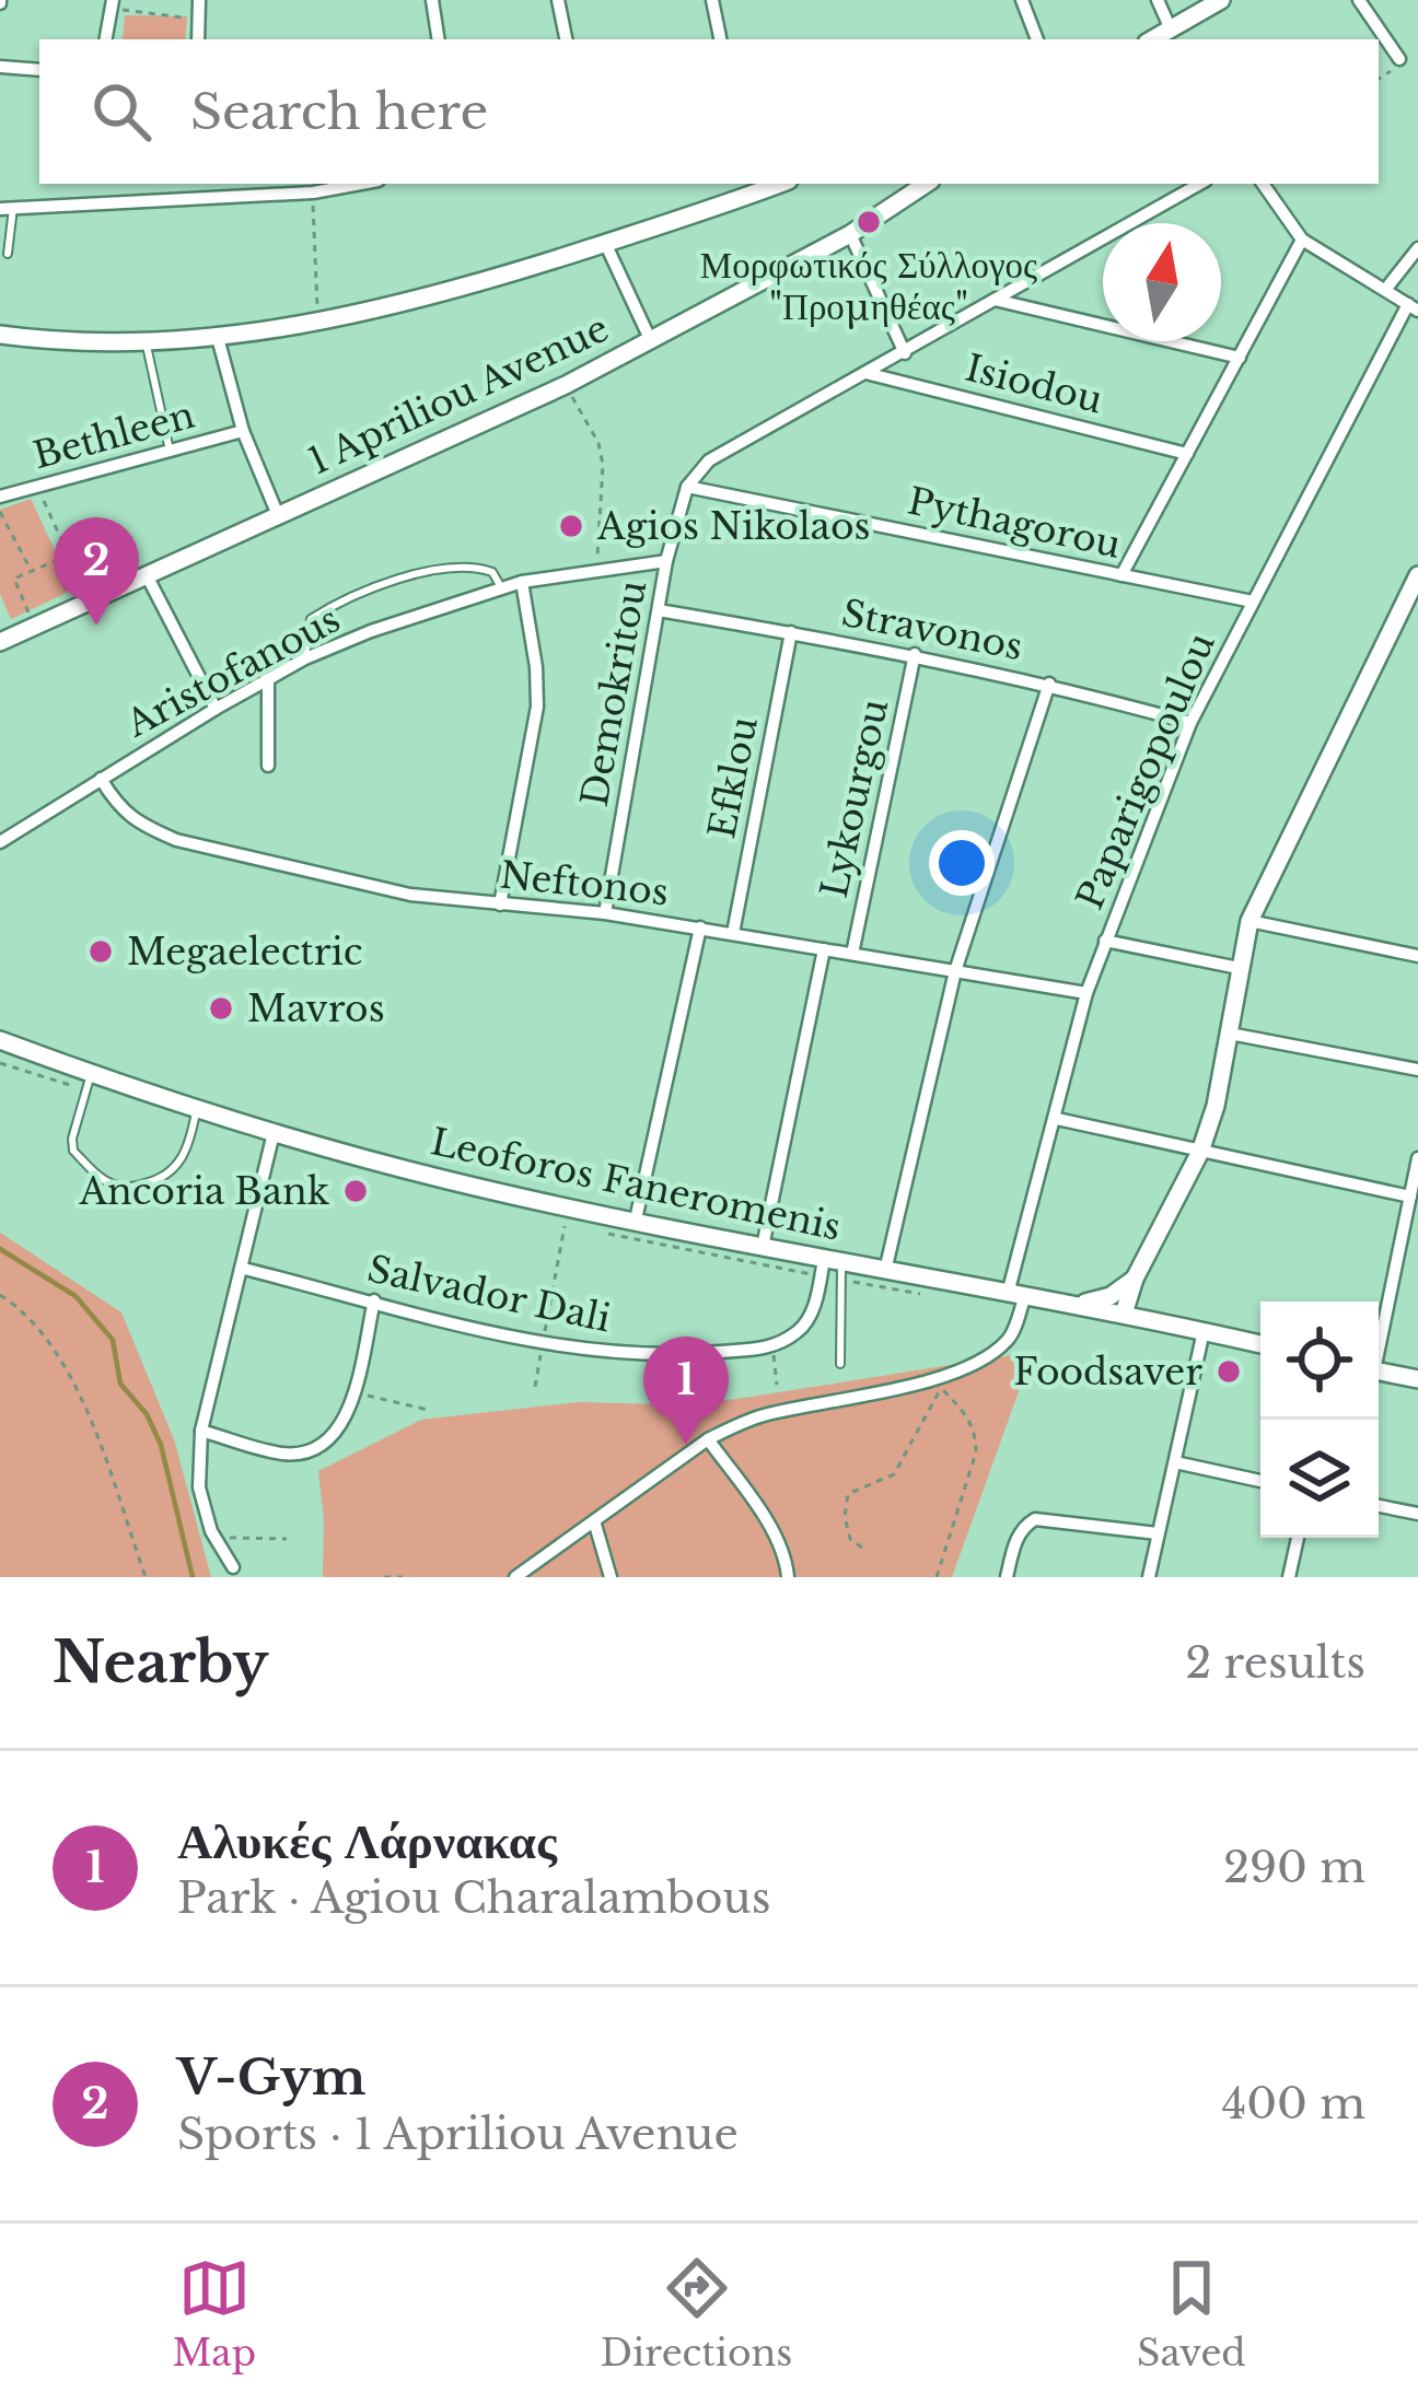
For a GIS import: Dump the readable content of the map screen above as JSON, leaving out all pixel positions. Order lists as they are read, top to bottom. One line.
{"streets":{"main road":["1 Apriliou Avenue","Leoforos Faneromenis"],"street":["Isiodou","Bethleen","Pythagorou","Stravonos","Aristofanous","Demokritou","Paparigopoulou","Efklou","Lykourgou","Neftonos","Salvador Dali"]},"crossings":[["Pythagorou","Demokritou"],["Pythagorou","Paparigopoulou"],["Stravonos","Demokritou"],["Stravonos","Paparigopoulou"],["Stravonos","Efklou"],["Stravonos","Lykourgou"],["Aristofanous","Demokritou"],["Aristofanous","Neftonos"],["Demokritou","Neftonos"],["Paparigopoulou","Neftonos"],["Paparigopoulou","Leoforos Faneromenis"],["Efklou","Neftonos"],["Lykourgou","Neftonos"]],"places":["Μορφωτικός Σύλλογος \"Προμηθέας\"","Agios Nikolaos","Megaelectric","Mavros","Ancoria Bank","Foodsaver"],"north":"top","page":{"search":"Search here","pins":["2","1"],"heading":["Nearby","2 results"],"list":[{"mark":"1","name":"Αλυκές Λάρνακας","note":"Park · Agiou Charalambous","value":"290 m"},{"mark":"2","name":"V-Gym","note":"Sports · 1 Apriliou Avenue","value":"400 m"}],"nav":["Map","Directions","Saved"]}}
